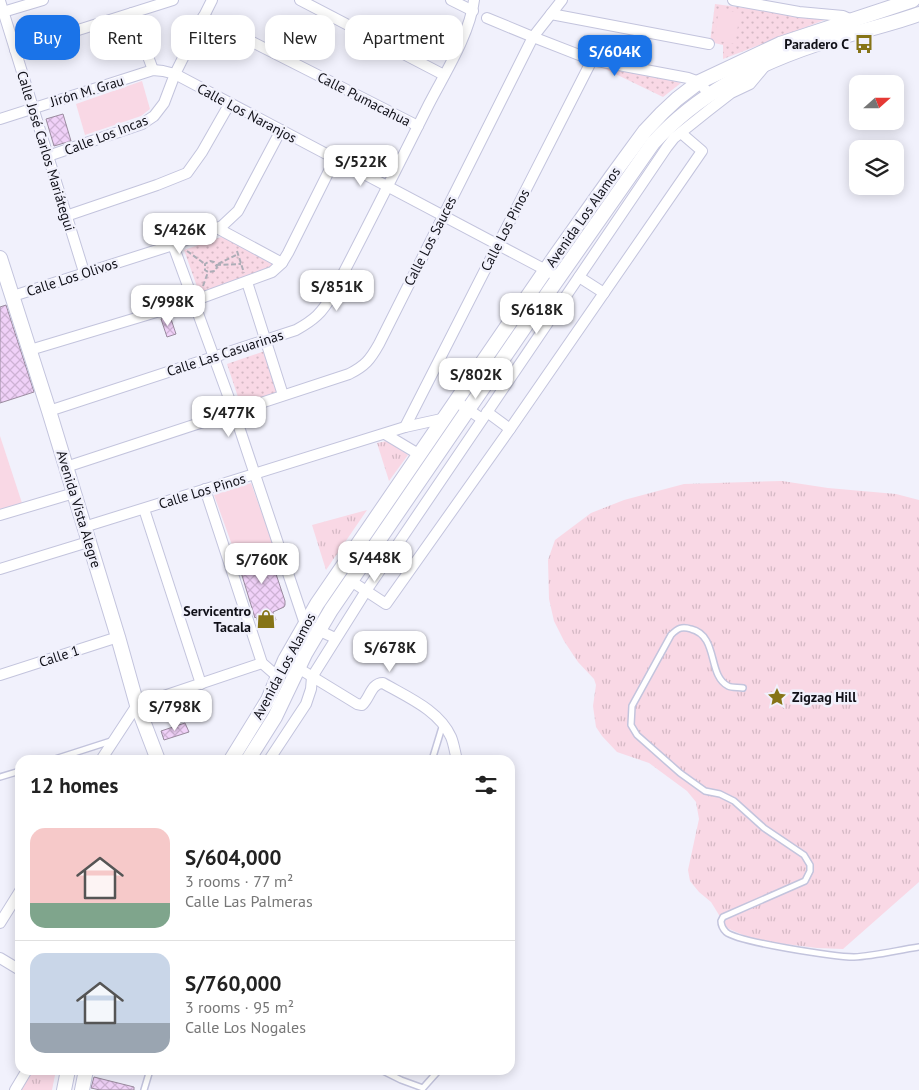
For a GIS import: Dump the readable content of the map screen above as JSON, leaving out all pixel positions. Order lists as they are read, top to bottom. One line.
{"streets":{"main road":["Avenida Los Alamos","Avenida Vista Alegre"],"street":["Jirón M. Grau","Calle Pumacahua","Calle Los Naranjos","Calle Los Incas","Calle José Carlos Mariátegui","Calle Los Pinos","Calle Los Sauces","Calle Los Olivos","Calle Las Casuarinas","Calle 1"]},"crossings":[["Jirón M. Grau","Calle Los Naranjos"],["Jirón M. Grau","Calle Los Incas"],["Jirón M. Grau","Calle José Carlos Mariátegui"],["Calle Pumacahua","Calle Las Casuarinas"],["Calle Los Naranjos","Calle Los Incas"],["Calle Los Naranjos","Avenida Los Alamos"],["Calle Los Naranjos","Calle Los Pinos"],["Calle Los Naranjos","Calle Los Sauces"],["Calle Los Naranjos","Calle Los Olivos"],["Calle Los Naranjos","Calle Las Casuarinas"],["Calle Los Incas","Calle José Carlos Mariátegui"],["Calle José Carlos Mariátegui","Calle Los Olivos"],["Avenida Los Alamos","Calle Los Pinos"],["Calle Los Pinos","Avenida Vista Alegre"],["Calle Los Sauces","Avenida Vista Alegre"],["Calle Los Olivos","Avenida Vista Alegre"],["Calle Las Casuarinas","Avenida Vista Alegre"],["Avenida Vista Alegre","Calle 1"]],"places":{"bus stop":["Paradero C"],"shop":["Servicentro Tacala"],"place":["Zigzag Hill"]},"north":"right","page":{"chip":["Buy","Rent","Filters","New","Apartment"],"price":["S/604K","S/522K","S/426K","S/851K","S/998K","S/618K","S/802K","S/477K","S/448K","S/760K","S/678K","S/798K"],"heading":"12 homes","list":[{"name":"S/604,000","note":"3 rooms · 77 m² · Calle Las Palmeras"},{"name":"S/760,000","note":"3 rooms · 95 m² · Calle Los Nogales"}]}}
